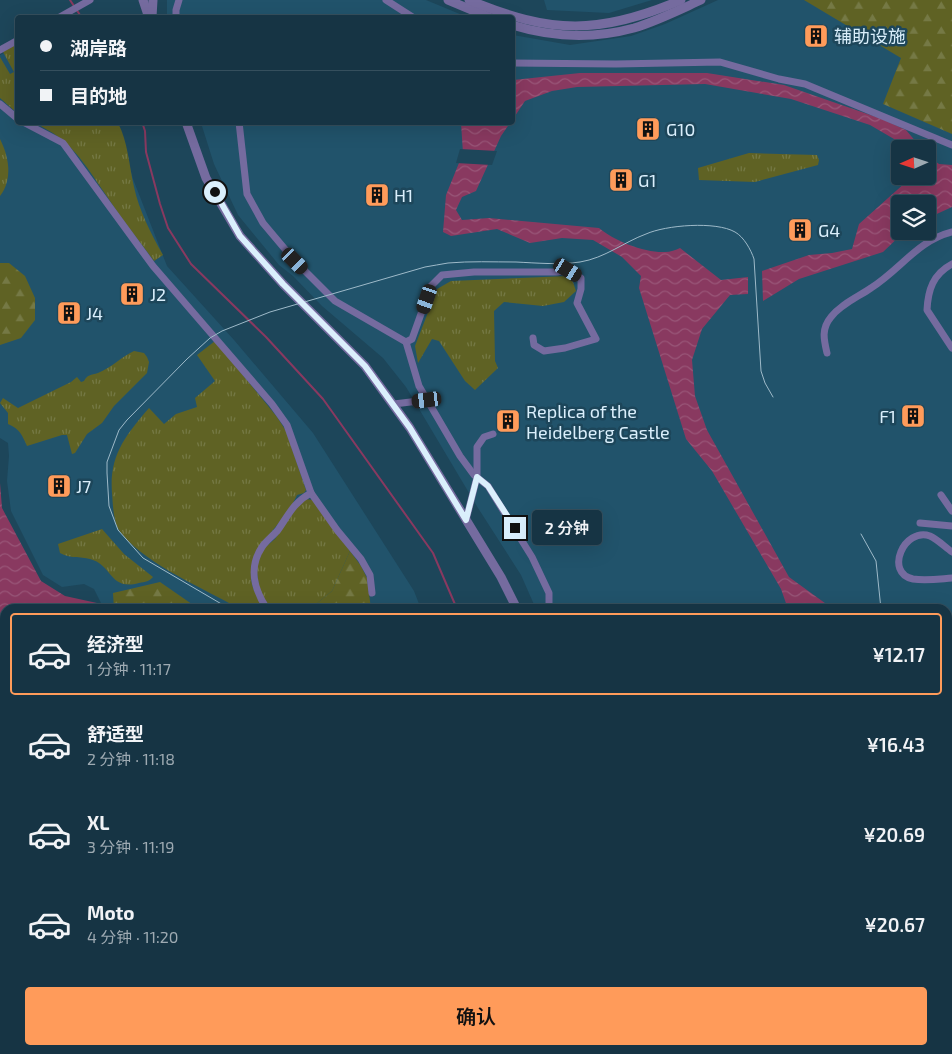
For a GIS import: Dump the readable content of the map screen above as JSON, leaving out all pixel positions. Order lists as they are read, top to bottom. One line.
{"places":{"building":["辅助设施","G10","G1","H1","G4","J2","J4","F1","Replica of the Heidelberg Castle","J7"]},"north":"left","page":{"banner":["湖岸路","目的地"],"bubble":"2 分钟","list":[{"name":"经济型","note":"1 分钟 · 11:17","value":"¥12.17"},{"name":"舒适型","note":"2 分钟 · 11:18","value":"¥16.43"},{"name":"XL","note":"3 分钟 · 11:19","value":"¥20.69"},{"name":"Moto","note":"4 分钟 · 11:20","value":"¥20.67"}],"buttons":"确认"}}
